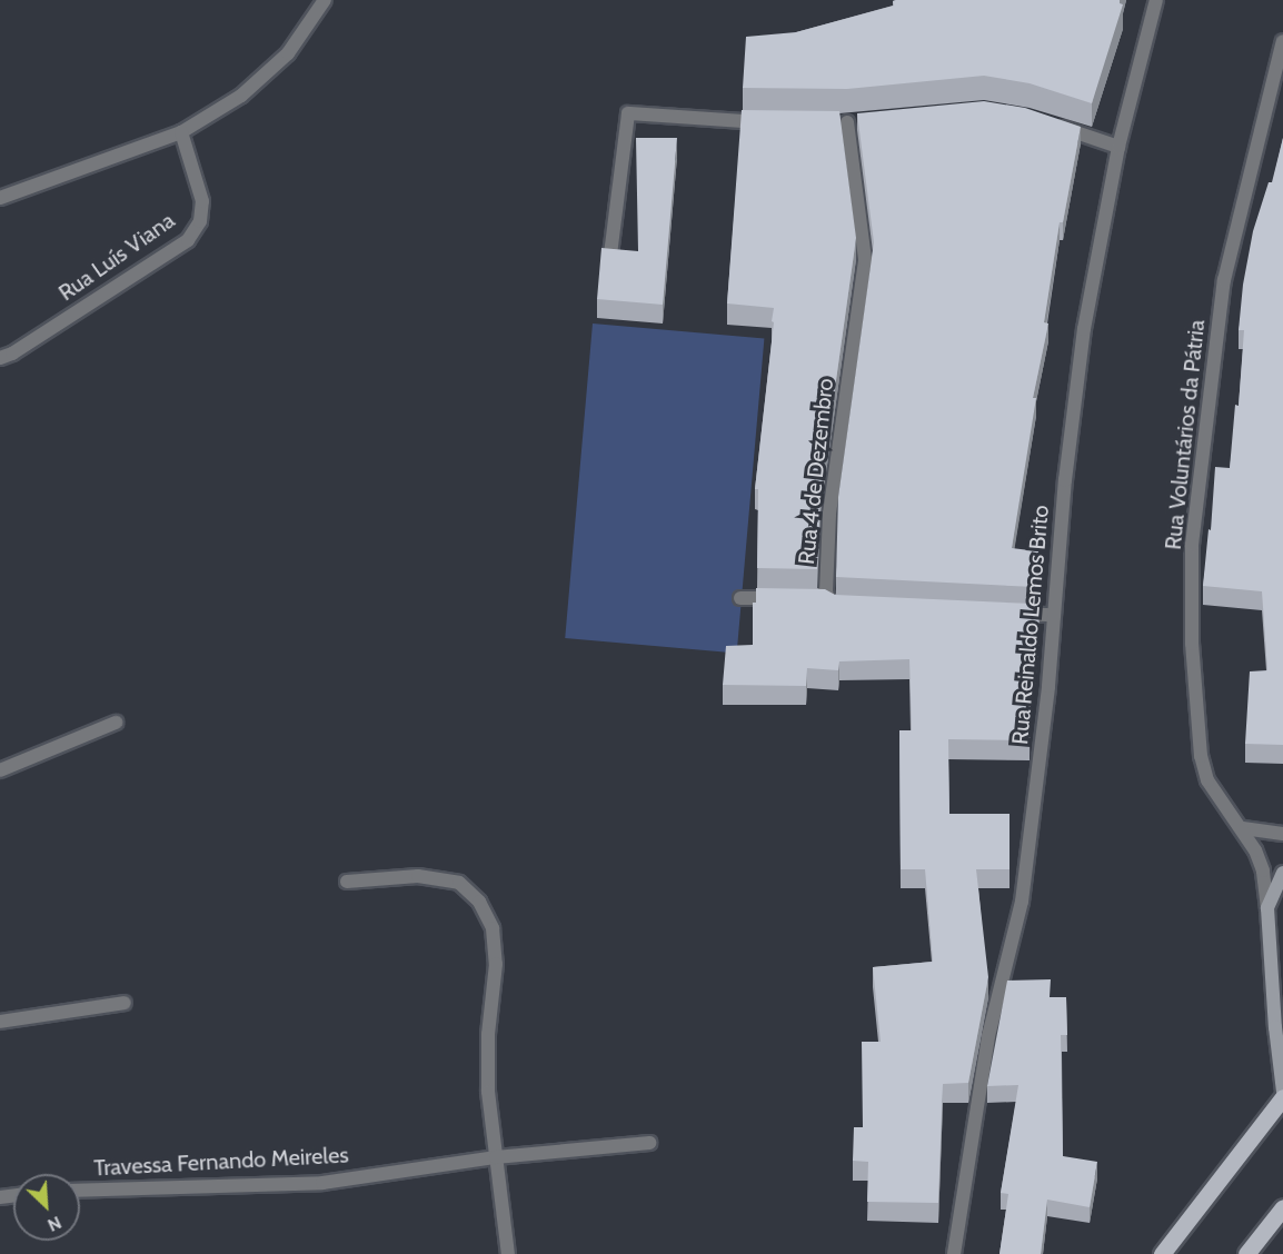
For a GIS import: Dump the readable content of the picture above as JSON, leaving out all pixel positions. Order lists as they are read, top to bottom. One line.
{"streets":{"street":["Rua Luís Viana","Rua Voluntários da Pátria","Rua 4 de Dezembro","Rua Reinaldo Lemos Brito","Travessa Fernando Meireles"]},"north":"bottom right"}
